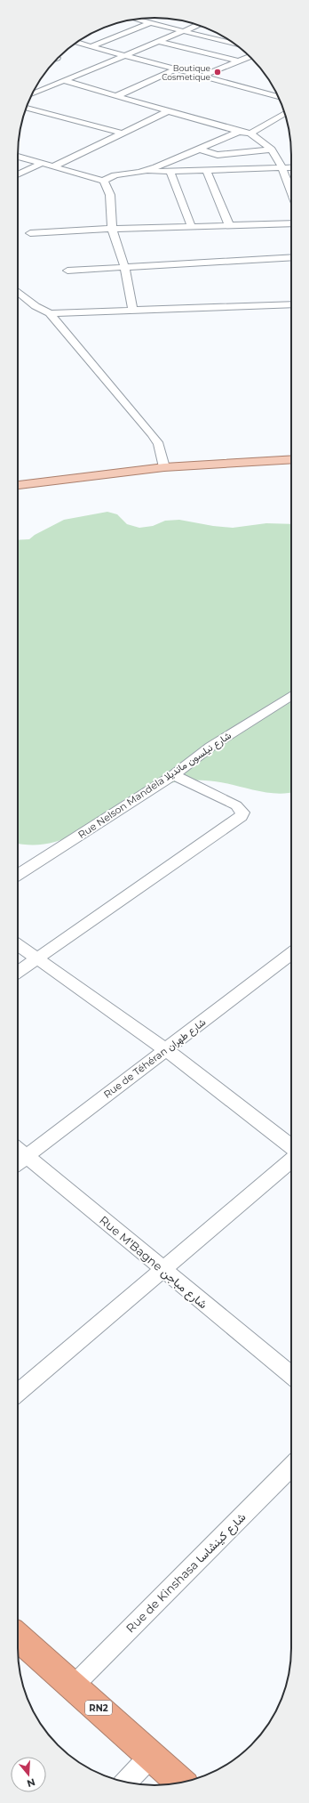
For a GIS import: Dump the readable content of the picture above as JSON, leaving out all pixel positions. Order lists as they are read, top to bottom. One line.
{"streets":{"highway":["RN2"],"street":["Rue Nelson Mandela شارع نيلسون مانديلا","Rue de Téhéran شارع طهران","Rue M'Bagne شارع مباجن","Rue de Kinshasa شارع كينشاسا"]},"crossings":[["Rue de Téhéran شارع طهران","Rue M'Bagne شارع مباجن"],["Rue de Kinshasa شارع كينشاسا","RN2"]],"places":["Boutique Cosmetique"],"north":"bottom"}
